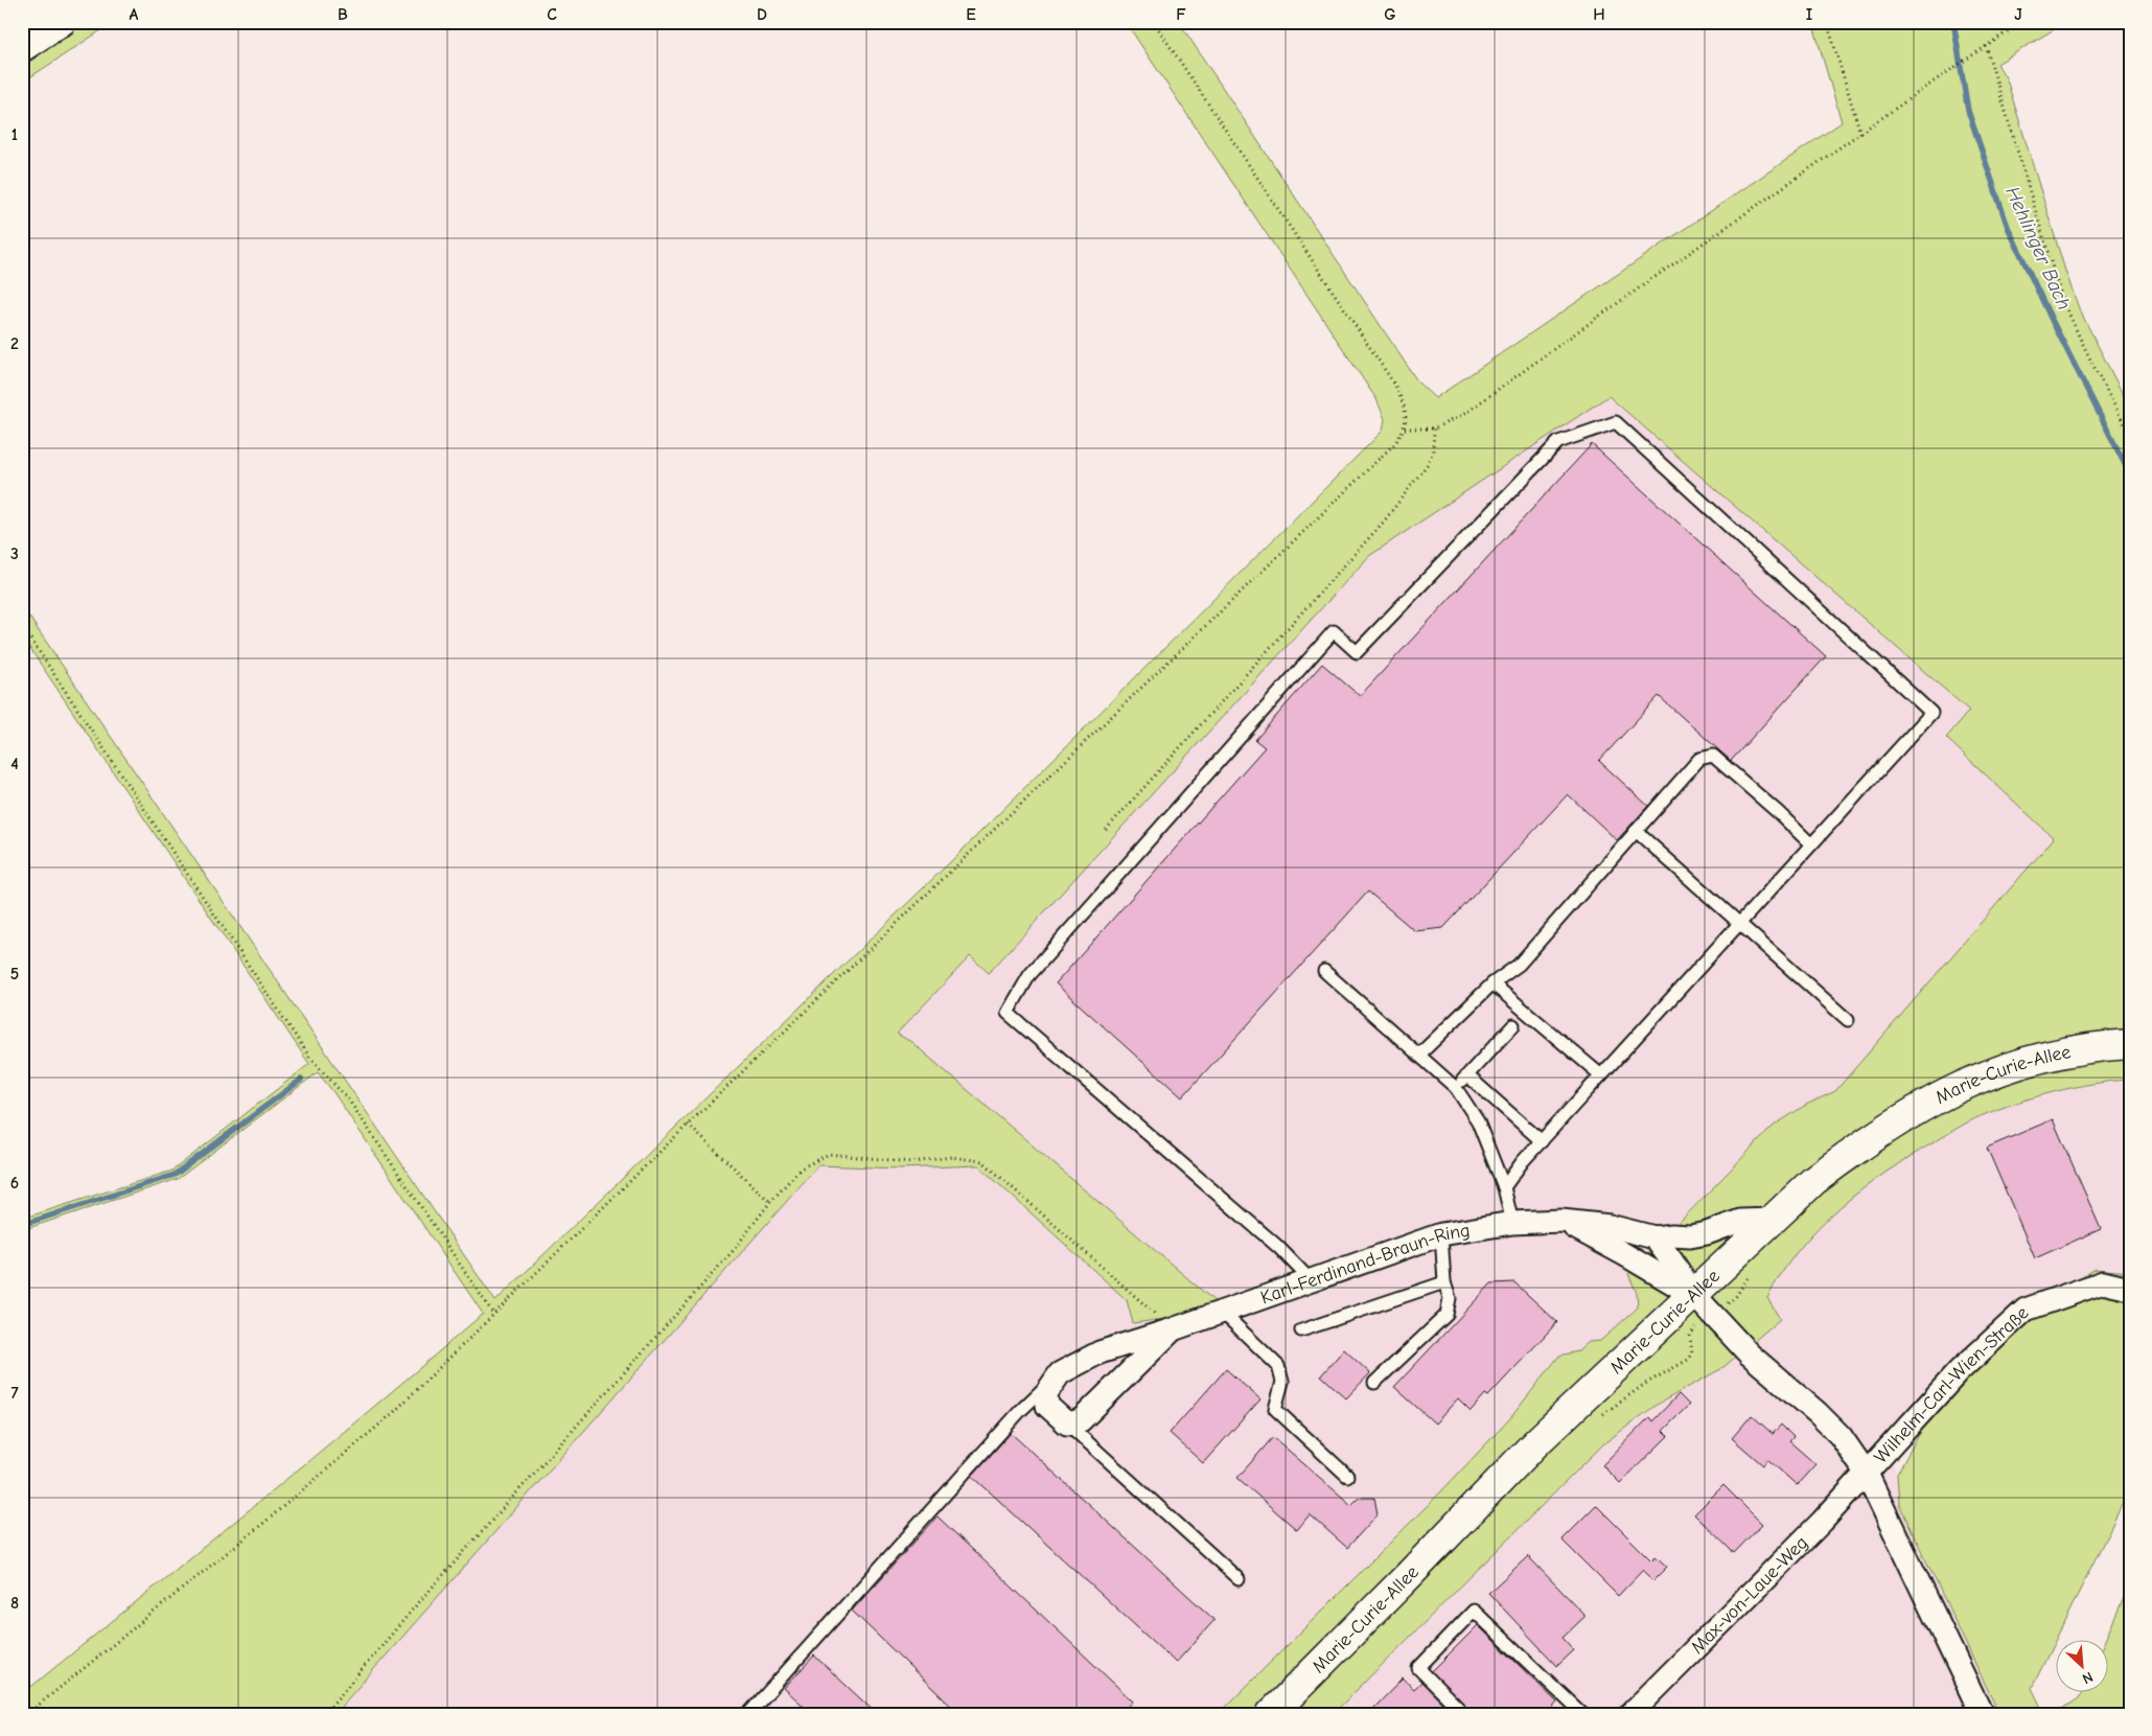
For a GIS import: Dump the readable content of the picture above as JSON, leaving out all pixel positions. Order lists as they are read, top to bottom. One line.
{"streets":{"main road":["Marie-Curie-Allee"],"street":["Karl-Ferdinand-Braun-Ring","Wilhelm-Carl-Wien-Straße","Max-von-Laue-Weg"]},"crossings":[["Marie-Curie-Allee","Karl-Ferdinand-Braun-Ring"],["Marie-Curie-Allee","Wilhelm-Carl-Wien-Straße"],["Wilhelm-Carl-Wien-Straße","Max-von-Laue-Weg"]],"water":["Hehlinger Bach"],"north":"bottom right","grid":{"columns":["A","B","C","D","E","F","G","H","I","J"],"rows":["1","2","3","4","5","6","7","8"]}}
